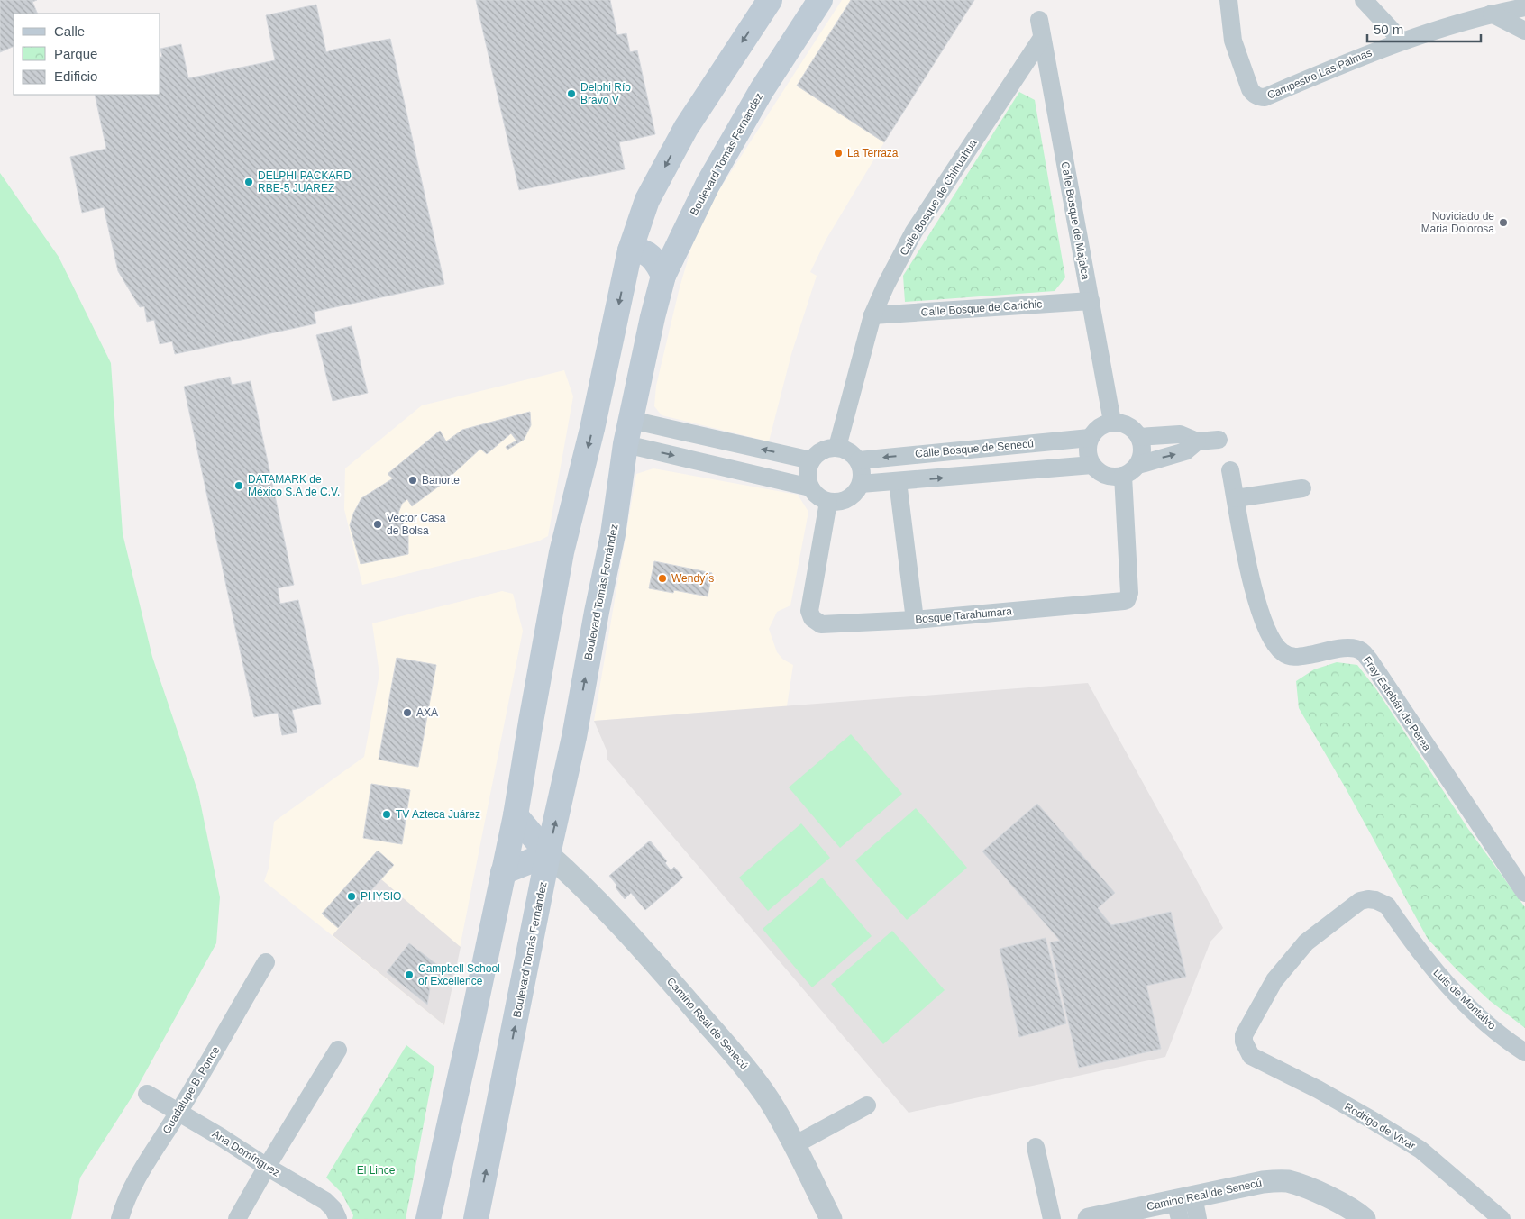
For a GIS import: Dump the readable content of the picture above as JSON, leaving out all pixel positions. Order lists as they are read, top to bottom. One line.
{"streets":{"main road":["Boulevard Tomás Fernández"],"street":["Campestre Las Palmas","Calle Bosque de Chihuahua","Calle Bosque de Majalca","Calle Bosque de Carichic","Calle Bosque de Senecú","Bosque Tarahumara","Fray Estebán de Perea","Luis de Montalvo","Camino Real de Senecú","Guadalupe B. Ponce","Rodrigo de Vivar","Ana Domínguez"]},"crossings":[["Boulevard Tomás Fernández","Camino Real de Senecú"],["Calle Bosque de Chihuahua","Calle Bosque de Majalca"],["Calle Bosque de Chihuahua","Calle Bosque de Carichic"],["Calle Bosque de Chihuahua","Calle Bosque de Senecú"],["Calle Bosque de Chihuahua","Bosque Tarahumara"],["Calle Bosque de Majalca","Calle Bosque de Carichic"],["Calle Bosque de Majalca","Calle Bosque de Senecú"],["Calle Bosque de Majalca","Bosque Tarahumara"],["Calle Bosque de Senecú","Bosque Tarahumara"],["Luis de Montalvo","Rodrigo de Vivar"],["Guadalupe B. Ponce","Ana Domínguez"]],"parks":["El Lince"],"places":["Delphi Río Bravo V","La Terraza","DELPHI PACKARD RBE-5 JUAREZ","Noviciado de Maria Dolorosa","Banorte","DATAMARK de México S.A de C.V.","Vector Casa de Bolsa","Wendy´s","AXA","TV Azteca Juárez","PHYSIO","Campbell School of Excellence"],"legend":["Calle","Parque","Edificio"],"scale_bar":"50 m"}
